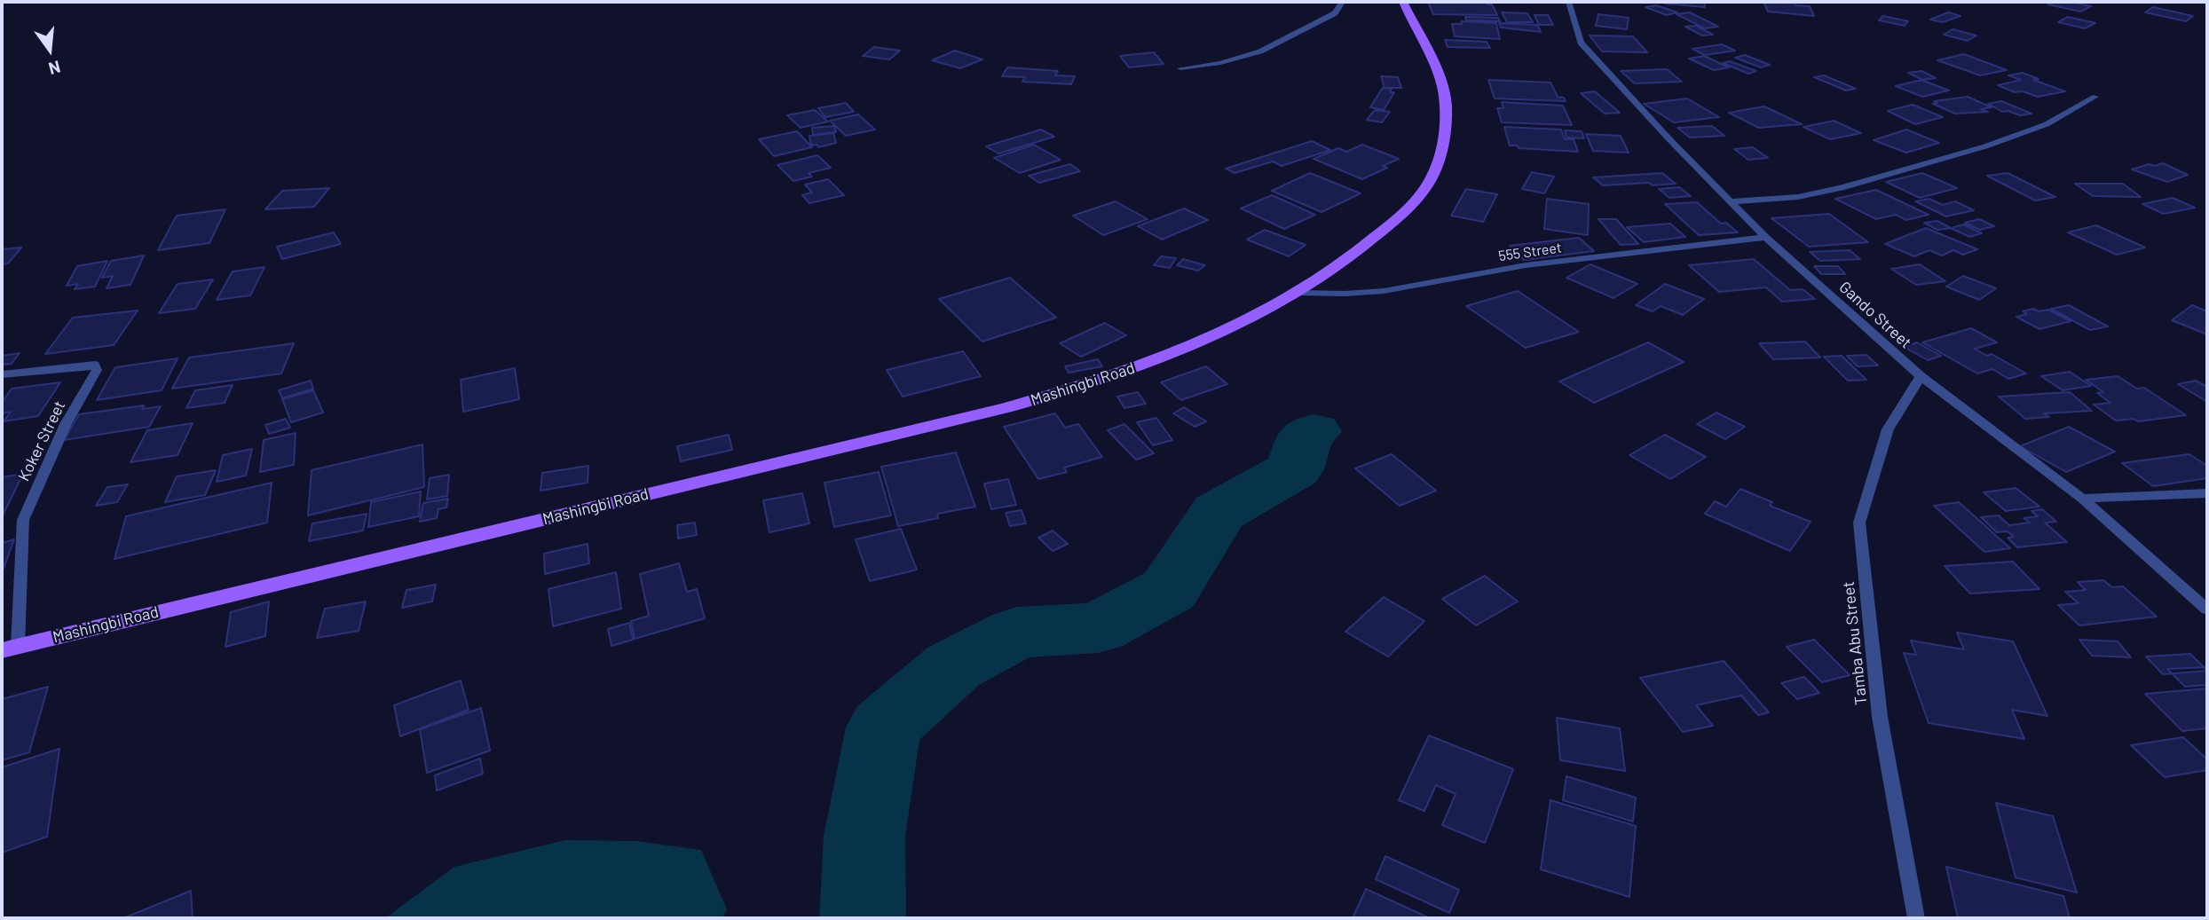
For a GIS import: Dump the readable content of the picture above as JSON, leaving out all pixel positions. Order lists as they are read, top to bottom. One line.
{"streets":{"main road":["Mashingbi Road"],"street":["555 Street","Gando Street","Koker Street","Tamba Abu Street"]},"crossings":[["555 Street","Gando Street"],["555 Street","Mashingbi Road"],["Gando Street","Tamba Abu Street"],["Mashingbi Road","Koker Street"]],"north":"bottom"}
